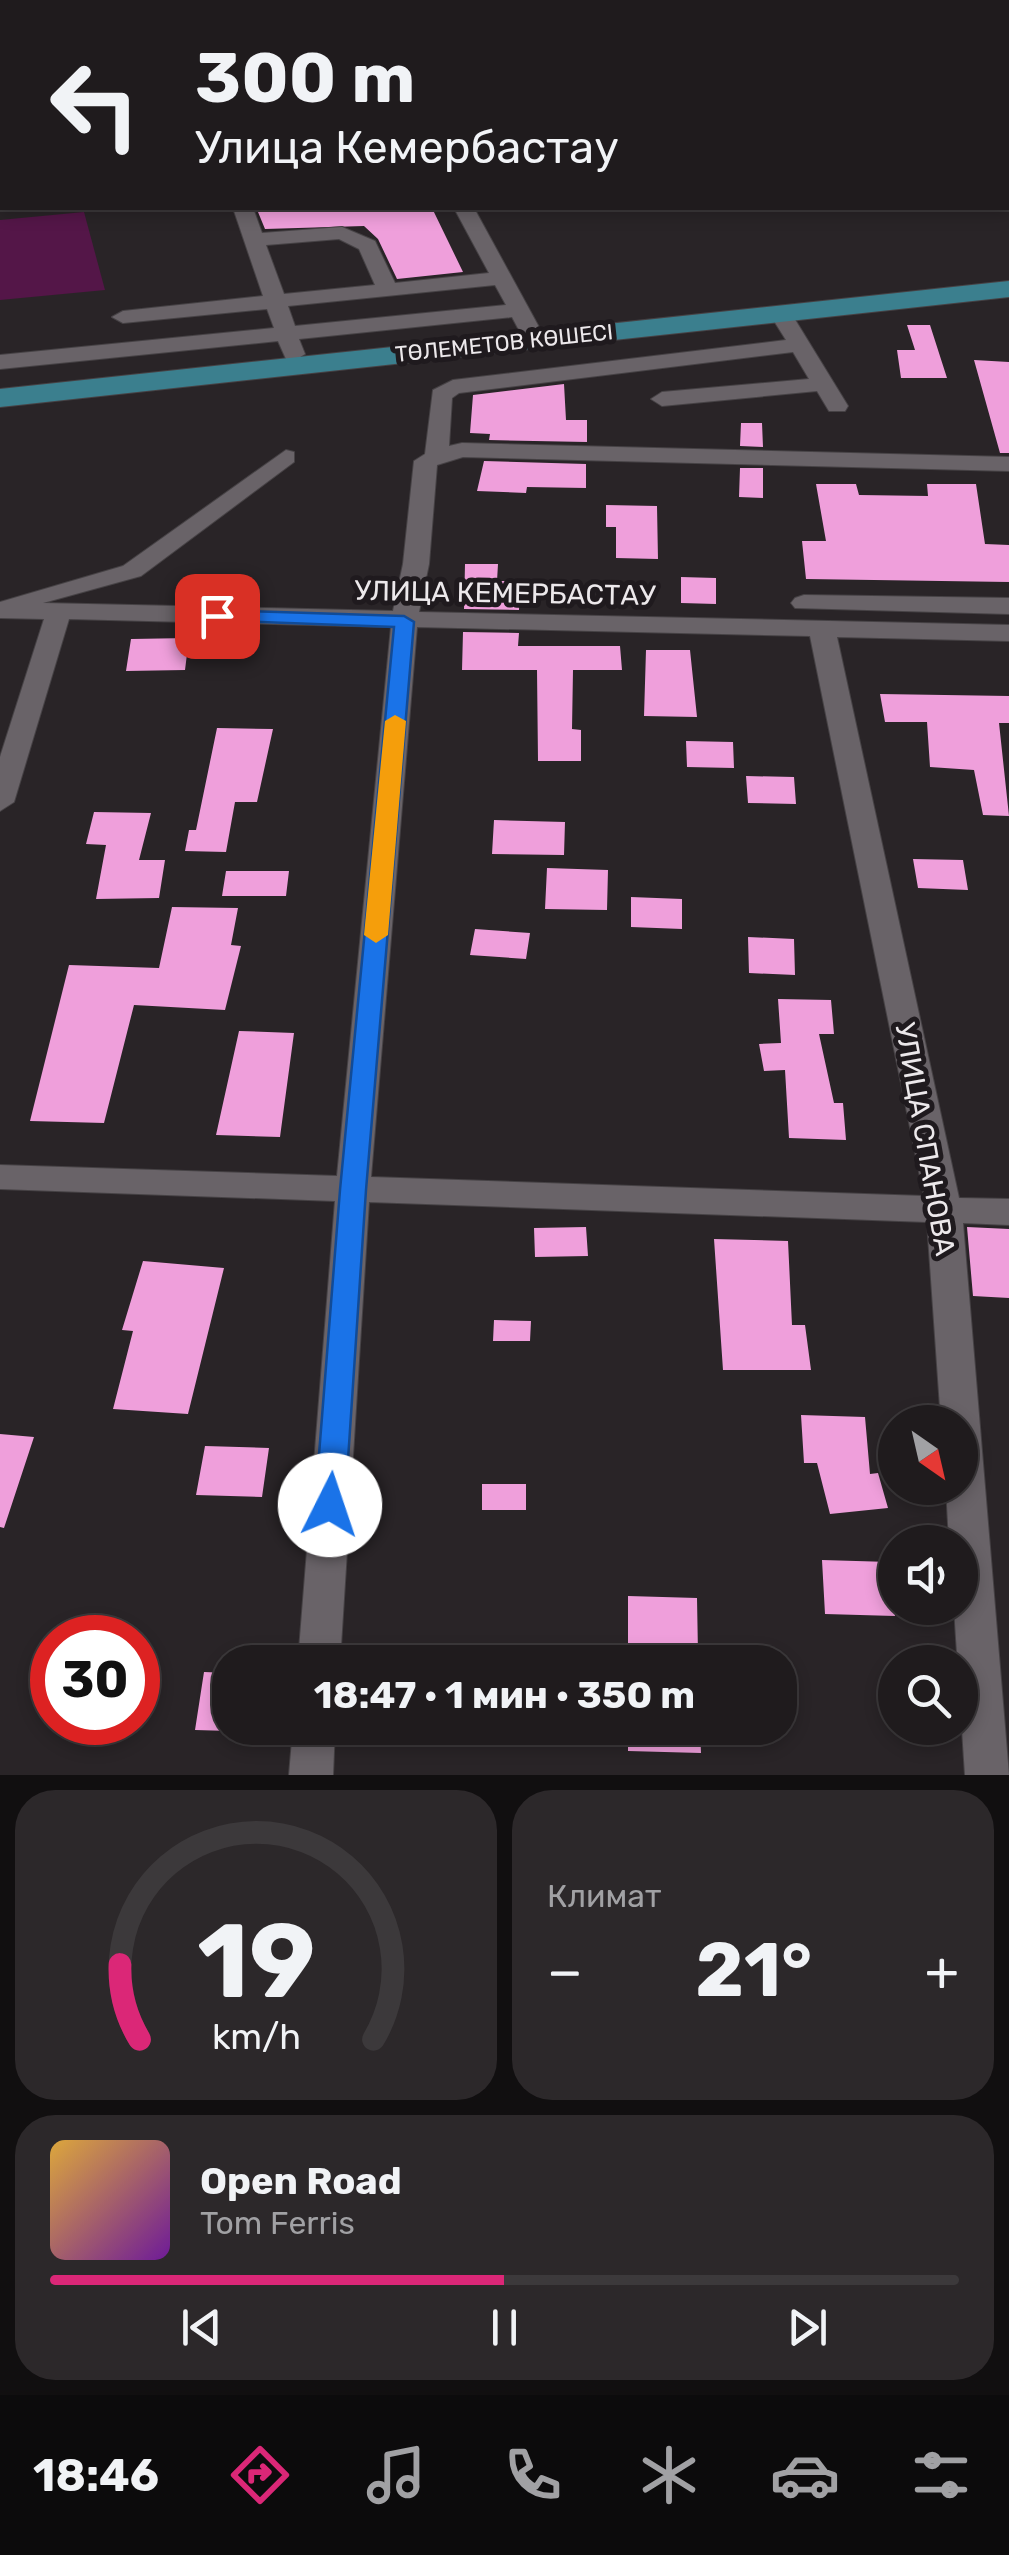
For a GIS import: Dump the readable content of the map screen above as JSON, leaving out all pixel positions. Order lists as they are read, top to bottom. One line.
{"streets":{"main road":["ТӨЛЕМЕТОВ КӨШЕСІ"],"street":["УЛИЦА КЕМЕРБАСТАУ","УЛИЦА СПАНОВА"]},"crossings":[["УЛИЦА КЕМЕРБАСТАУ","УЛИЦА СПАНОВА"]],"north":"bottom right","page":{"turn":["300 m","Улица Кемербастау"],"limit":"30","trip":"18:47 · 1 мин · 350 m","tile":"Климат","heat":["−","21°","+"],"song":["Open Road","Tom Ferris"],"tabs":"18:46","gauge":["19","km/h"]}}
